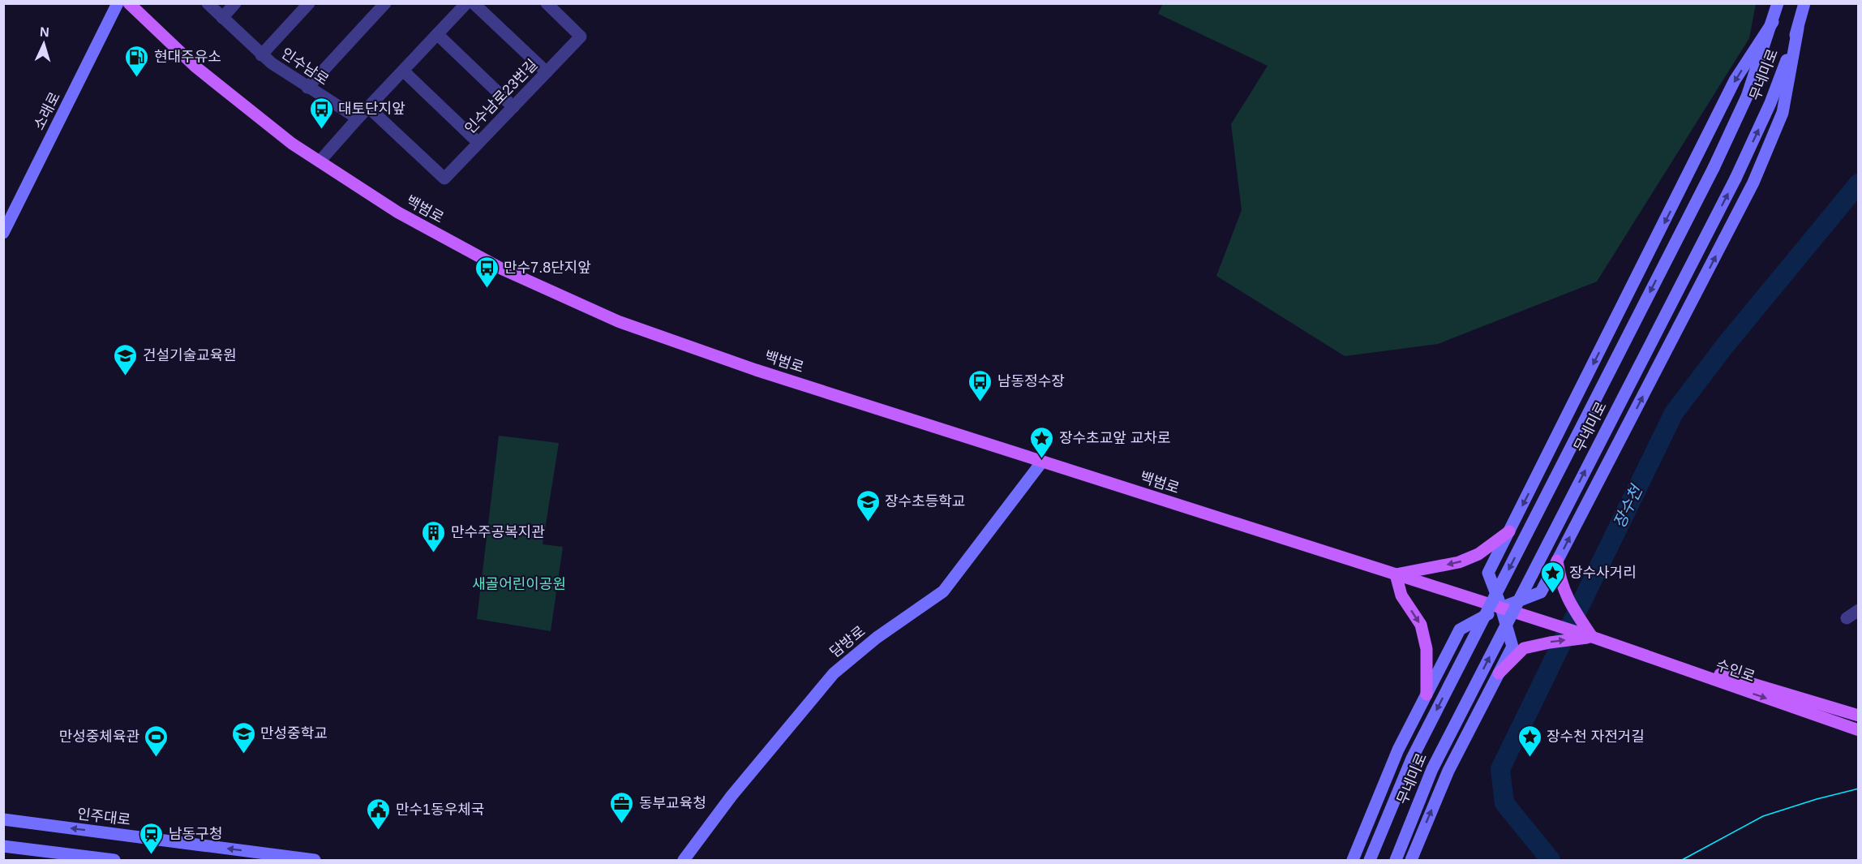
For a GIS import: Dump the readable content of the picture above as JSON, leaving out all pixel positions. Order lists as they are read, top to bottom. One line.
{"streets":{"main road":["무네미로","소래로","백범로","담방로","수인로","인주대로"],"street":["인수남로","인수남로23번길"]},"crossings":[["백범로","담방로"],["백범로","수인로"]],"water":["장수천"],"parks":["새골어린이공원"],"places":{"fuel station":["현대주유소"],"bus stop":["대토단지앞","만수7.8단지앞","남동정수장"],"school or university":["건설기술교육원","장수초등학교","만성중학교"],"place":["장수초교앞 교차로","장수사거리","장수천 자전거길"],"building":["만수주공복지관"],"sports":["만성중체육관"],"office":["동부교육청"],"public building":["만수1동우체국"],"station":["남동구청"]},"north":"top"}
